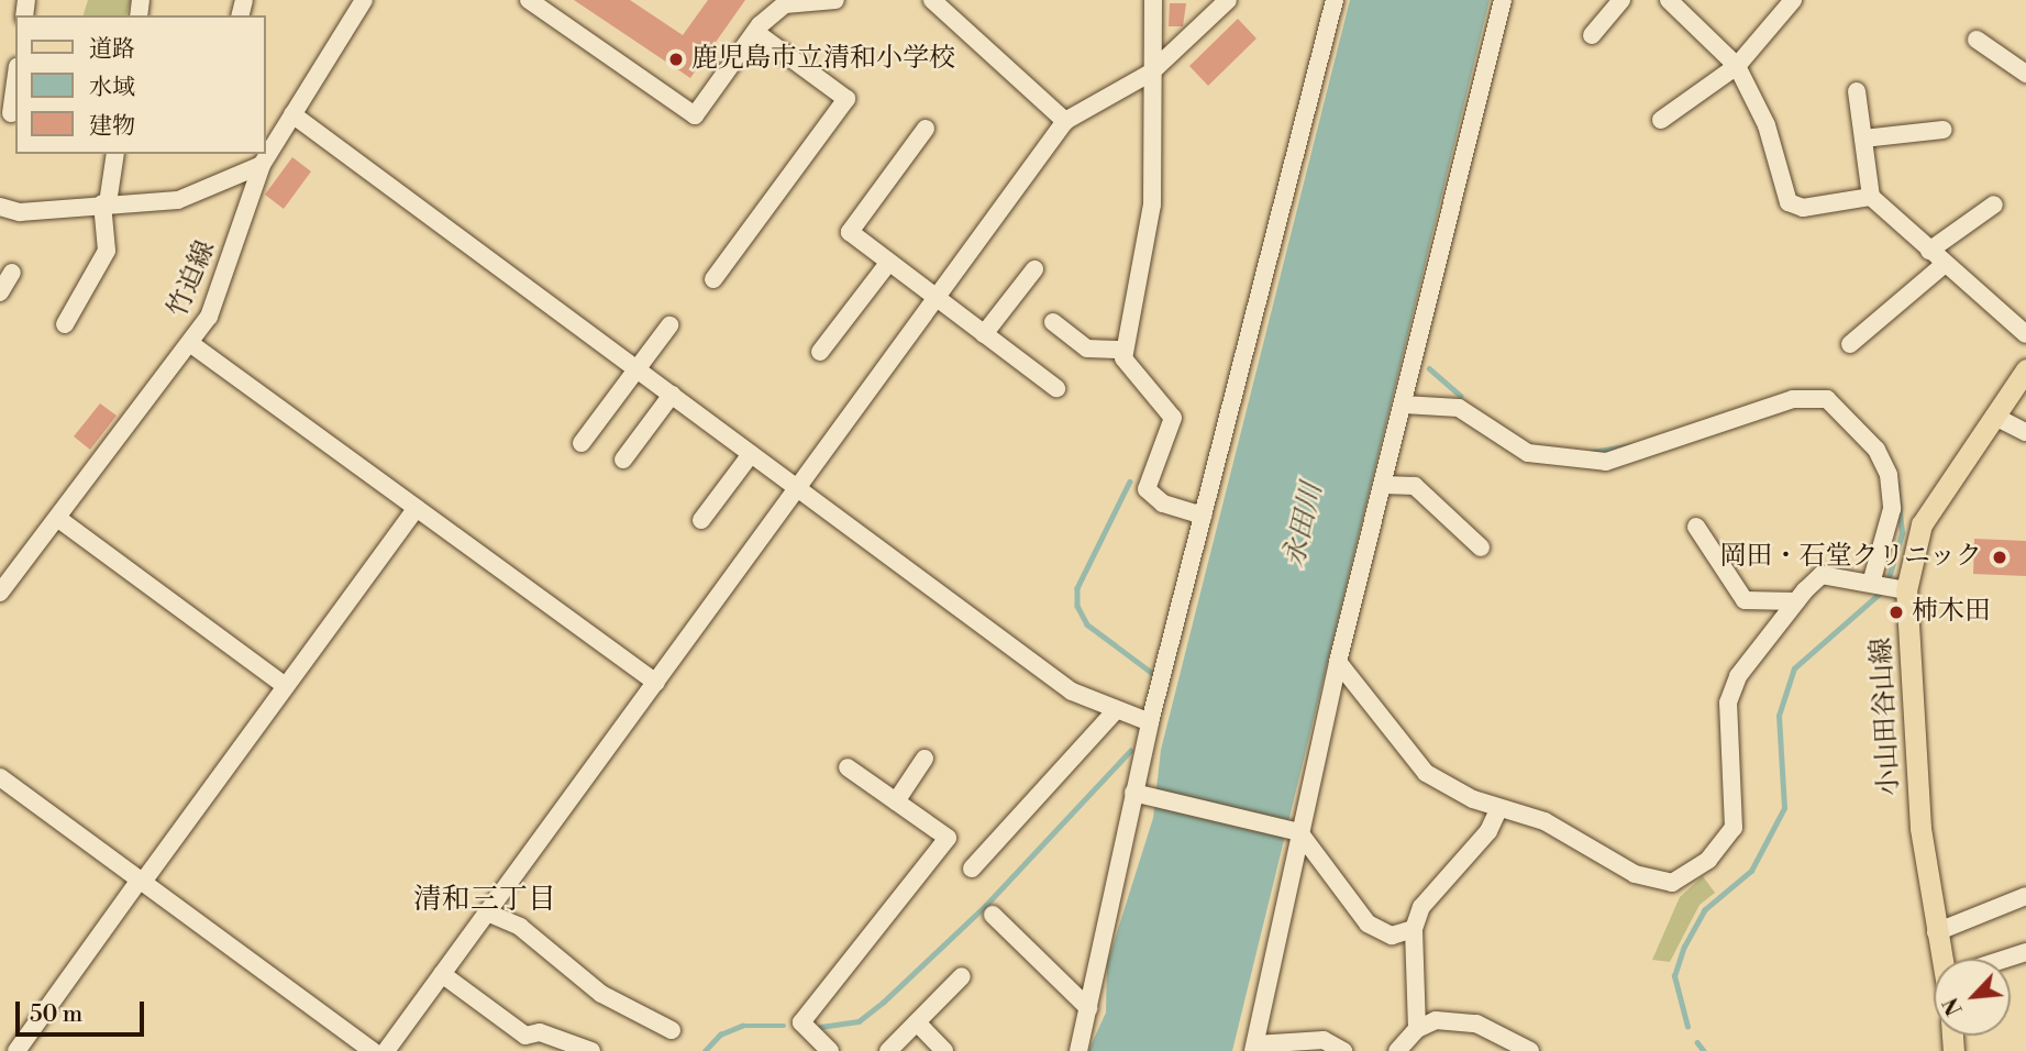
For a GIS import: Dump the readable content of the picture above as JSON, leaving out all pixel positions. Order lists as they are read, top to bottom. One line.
{"streets":{"main road":["小山田谷山線"],"street":["竹迫線"]},"districts":["清和三丁目"],"water":["永田川"],"places":["鹿児島市立清和小学校","岡田・石堂クリニック","柿木田"],"legend":["道路","水域","建物"],"scale_bar":"50 m","north":"bottom left"}
